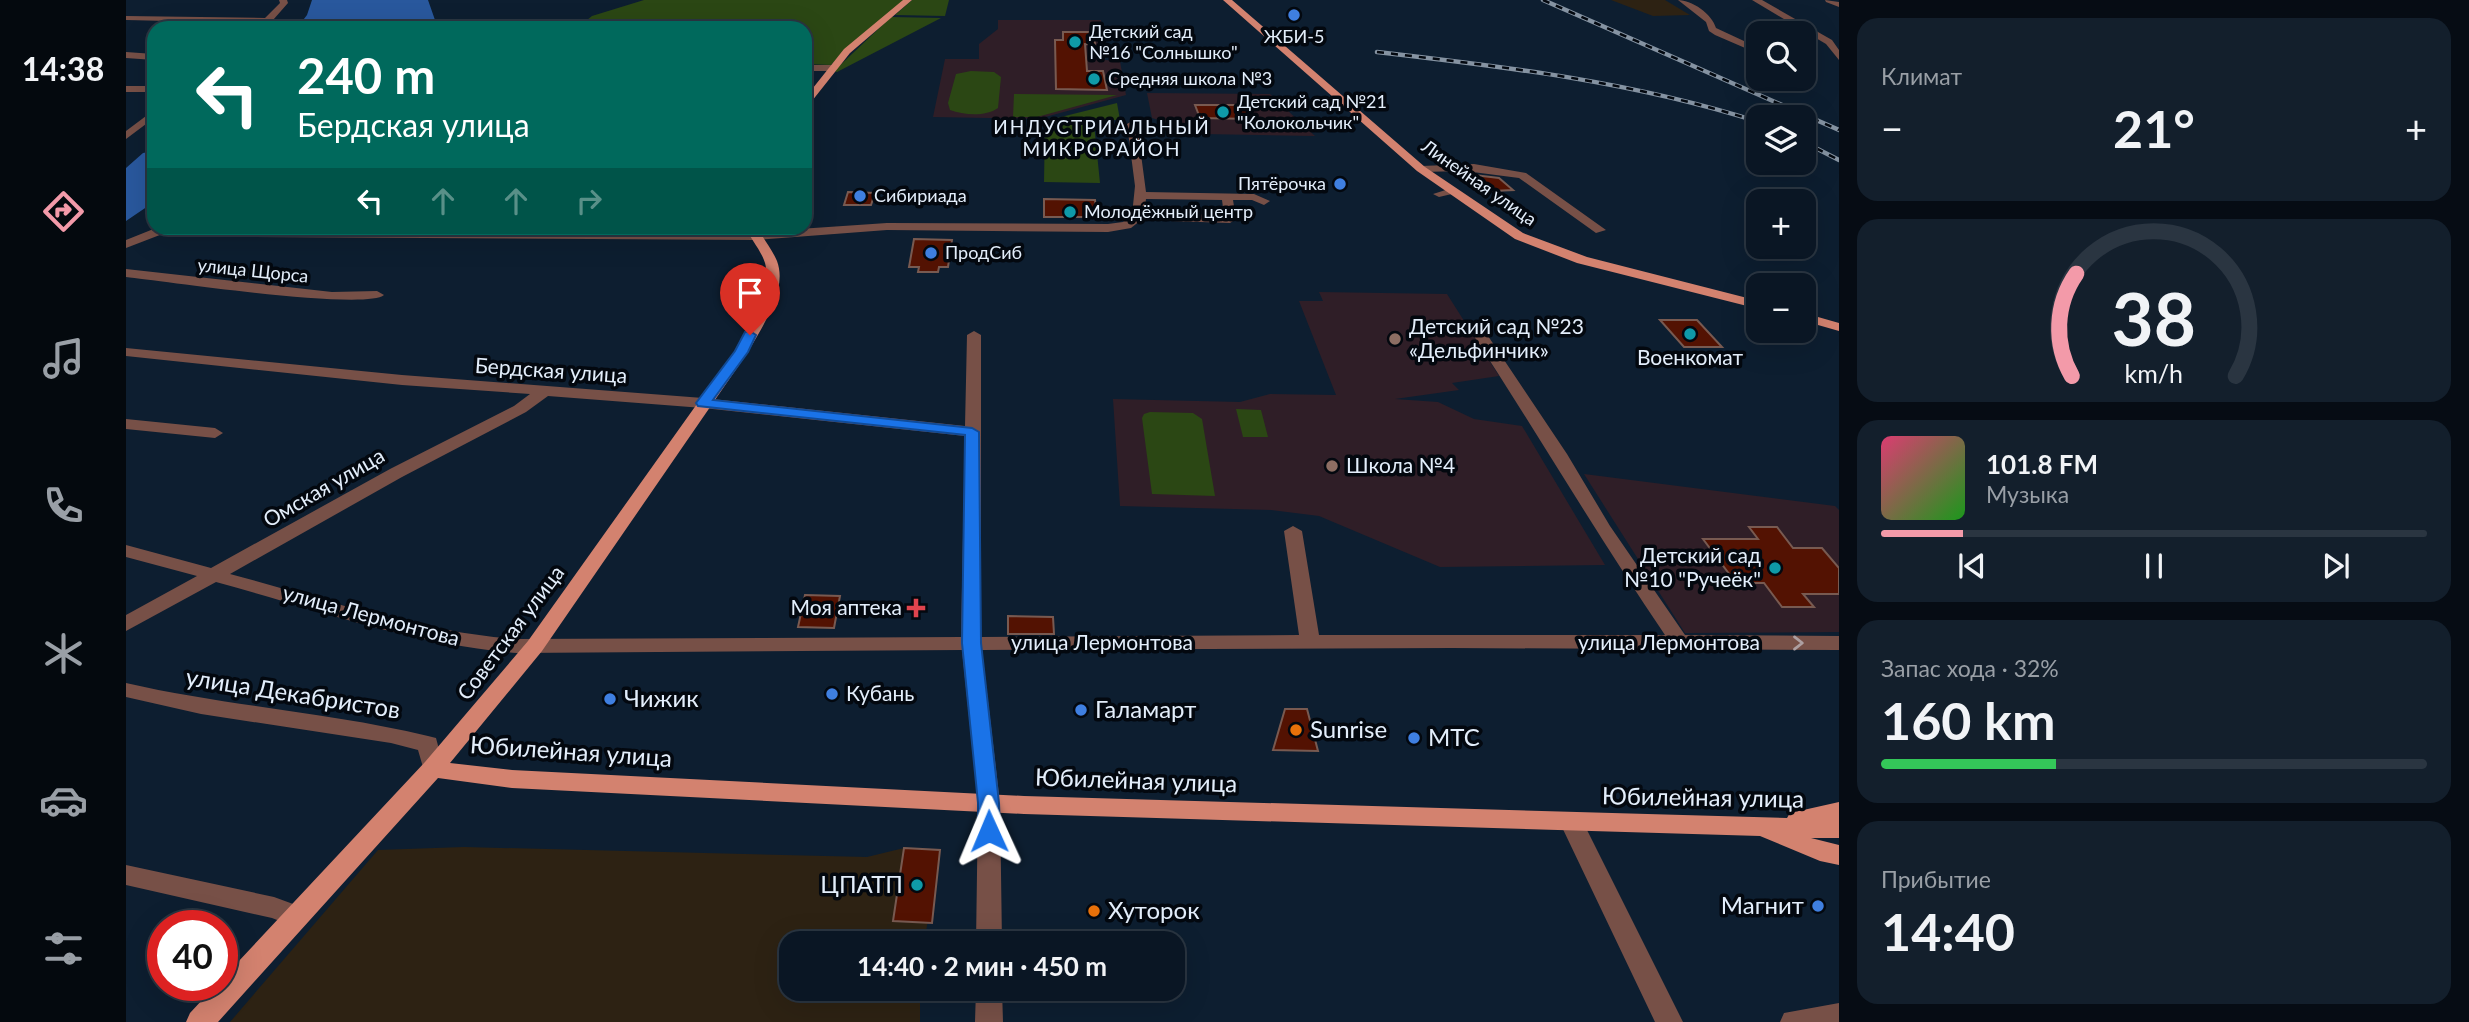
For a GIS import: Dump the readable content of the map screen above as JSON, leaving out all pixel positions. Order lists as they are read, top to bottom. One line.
{"streets":{"main road":["Линейная улица","Советская улица","Юбилейная улица"],"street":["улица Щорса","Бердская улица","Омская улица","улица Лермонтова","улица Декабристов"]},"crossings":[["Бердская улица","Омская улица"],["Бердская улица","Советская улица"],["Омская улица","улица Лермонтова"],["улица Лермонтова","Советская улица"],["Советская улица","улица Декабристов"],["Советская улица","Юбилейная улица"],["улица Декабристов","Юбилейная улица"]],"districts":["ИНДУСТРИАЛЬНЫЙ МИКРОРАЙОН"],"places":{"other":["ЖБИ-5","Детский сад №16 \"Солнышко\"","Средняя школа №3","Детский сад №21 \"Колокольчик\"","Пятёрочка","Сибириада","Молодёжный центр","ПродСиб","Военкомат","Детский сад №23 «Дельфинчик»","Школа №4","Детский сад №10 \"Ручеёк\"","Кубань","Чижик","Галамарт","Sunrise","МТС","ЦПАТП","Магнит","Хуторок"],"health":["Моя аптека"]},"page":{"tabs":"14:38","tile":["Климат",["Запас хода · 32%","160 km"],["Прибытие","14:40"]],"map_buttons":["+","−"],"turn":["240 m","Бердская улица"],"heat":["−","21°","+"],"song":["101.8 FM","Музыка"],"limit":"40","trip":"14:40 · 2 мин · 450 m","gauge":["38","km/h"]}}
